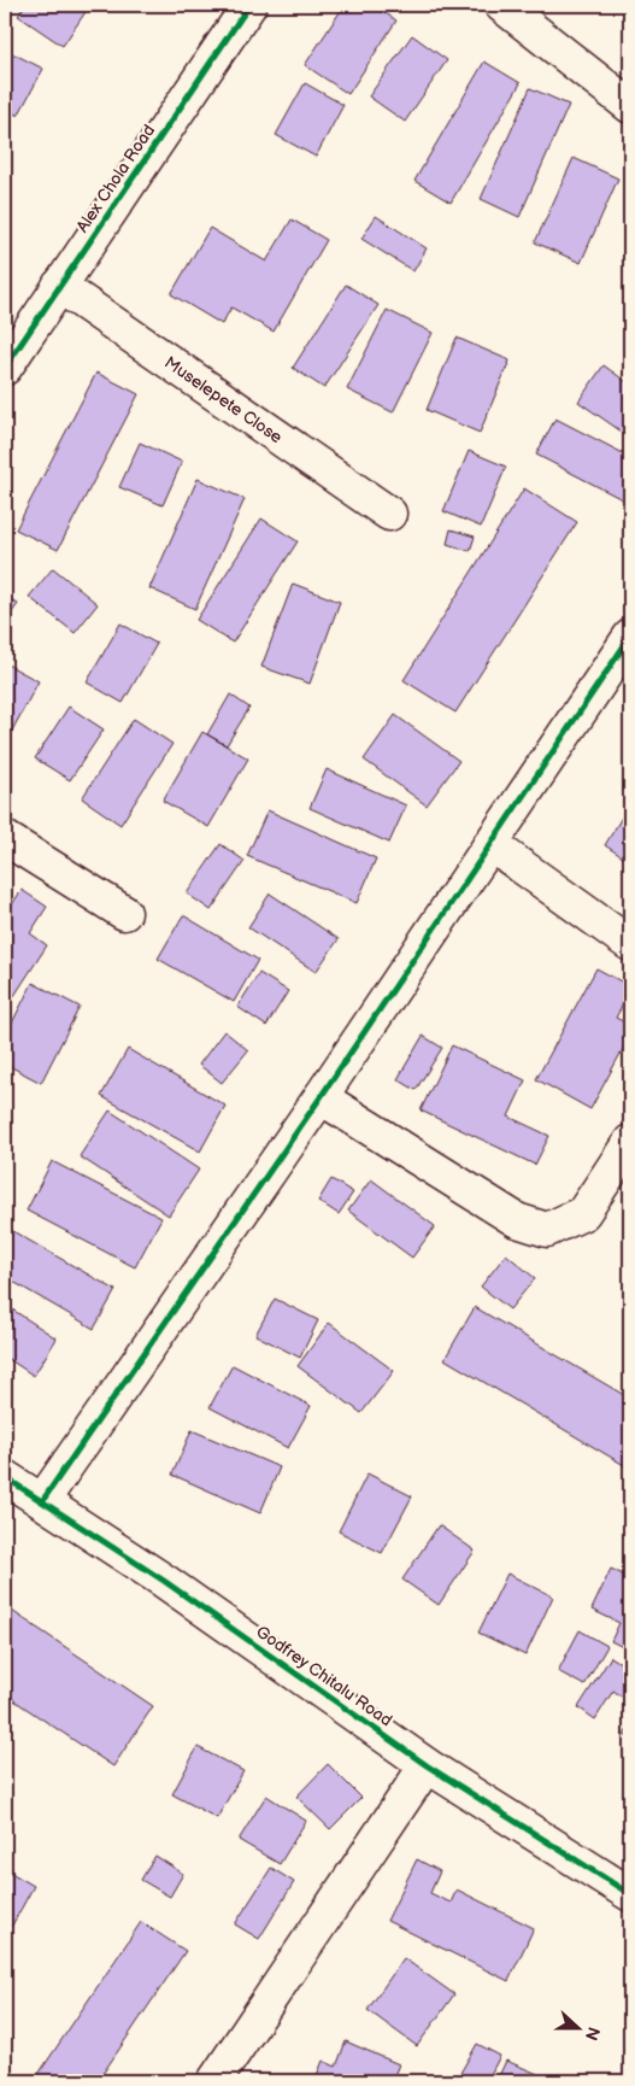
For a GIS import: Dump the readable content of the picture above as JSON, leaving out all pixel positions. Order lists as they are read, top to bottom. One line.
{"streets":{"street":["Alex Chola Road","Muselepete Close","Godfrey Chitalu Road"]},"crossings":[["Alex Chola Road","Muselepete Close"]],"north":"right"}
